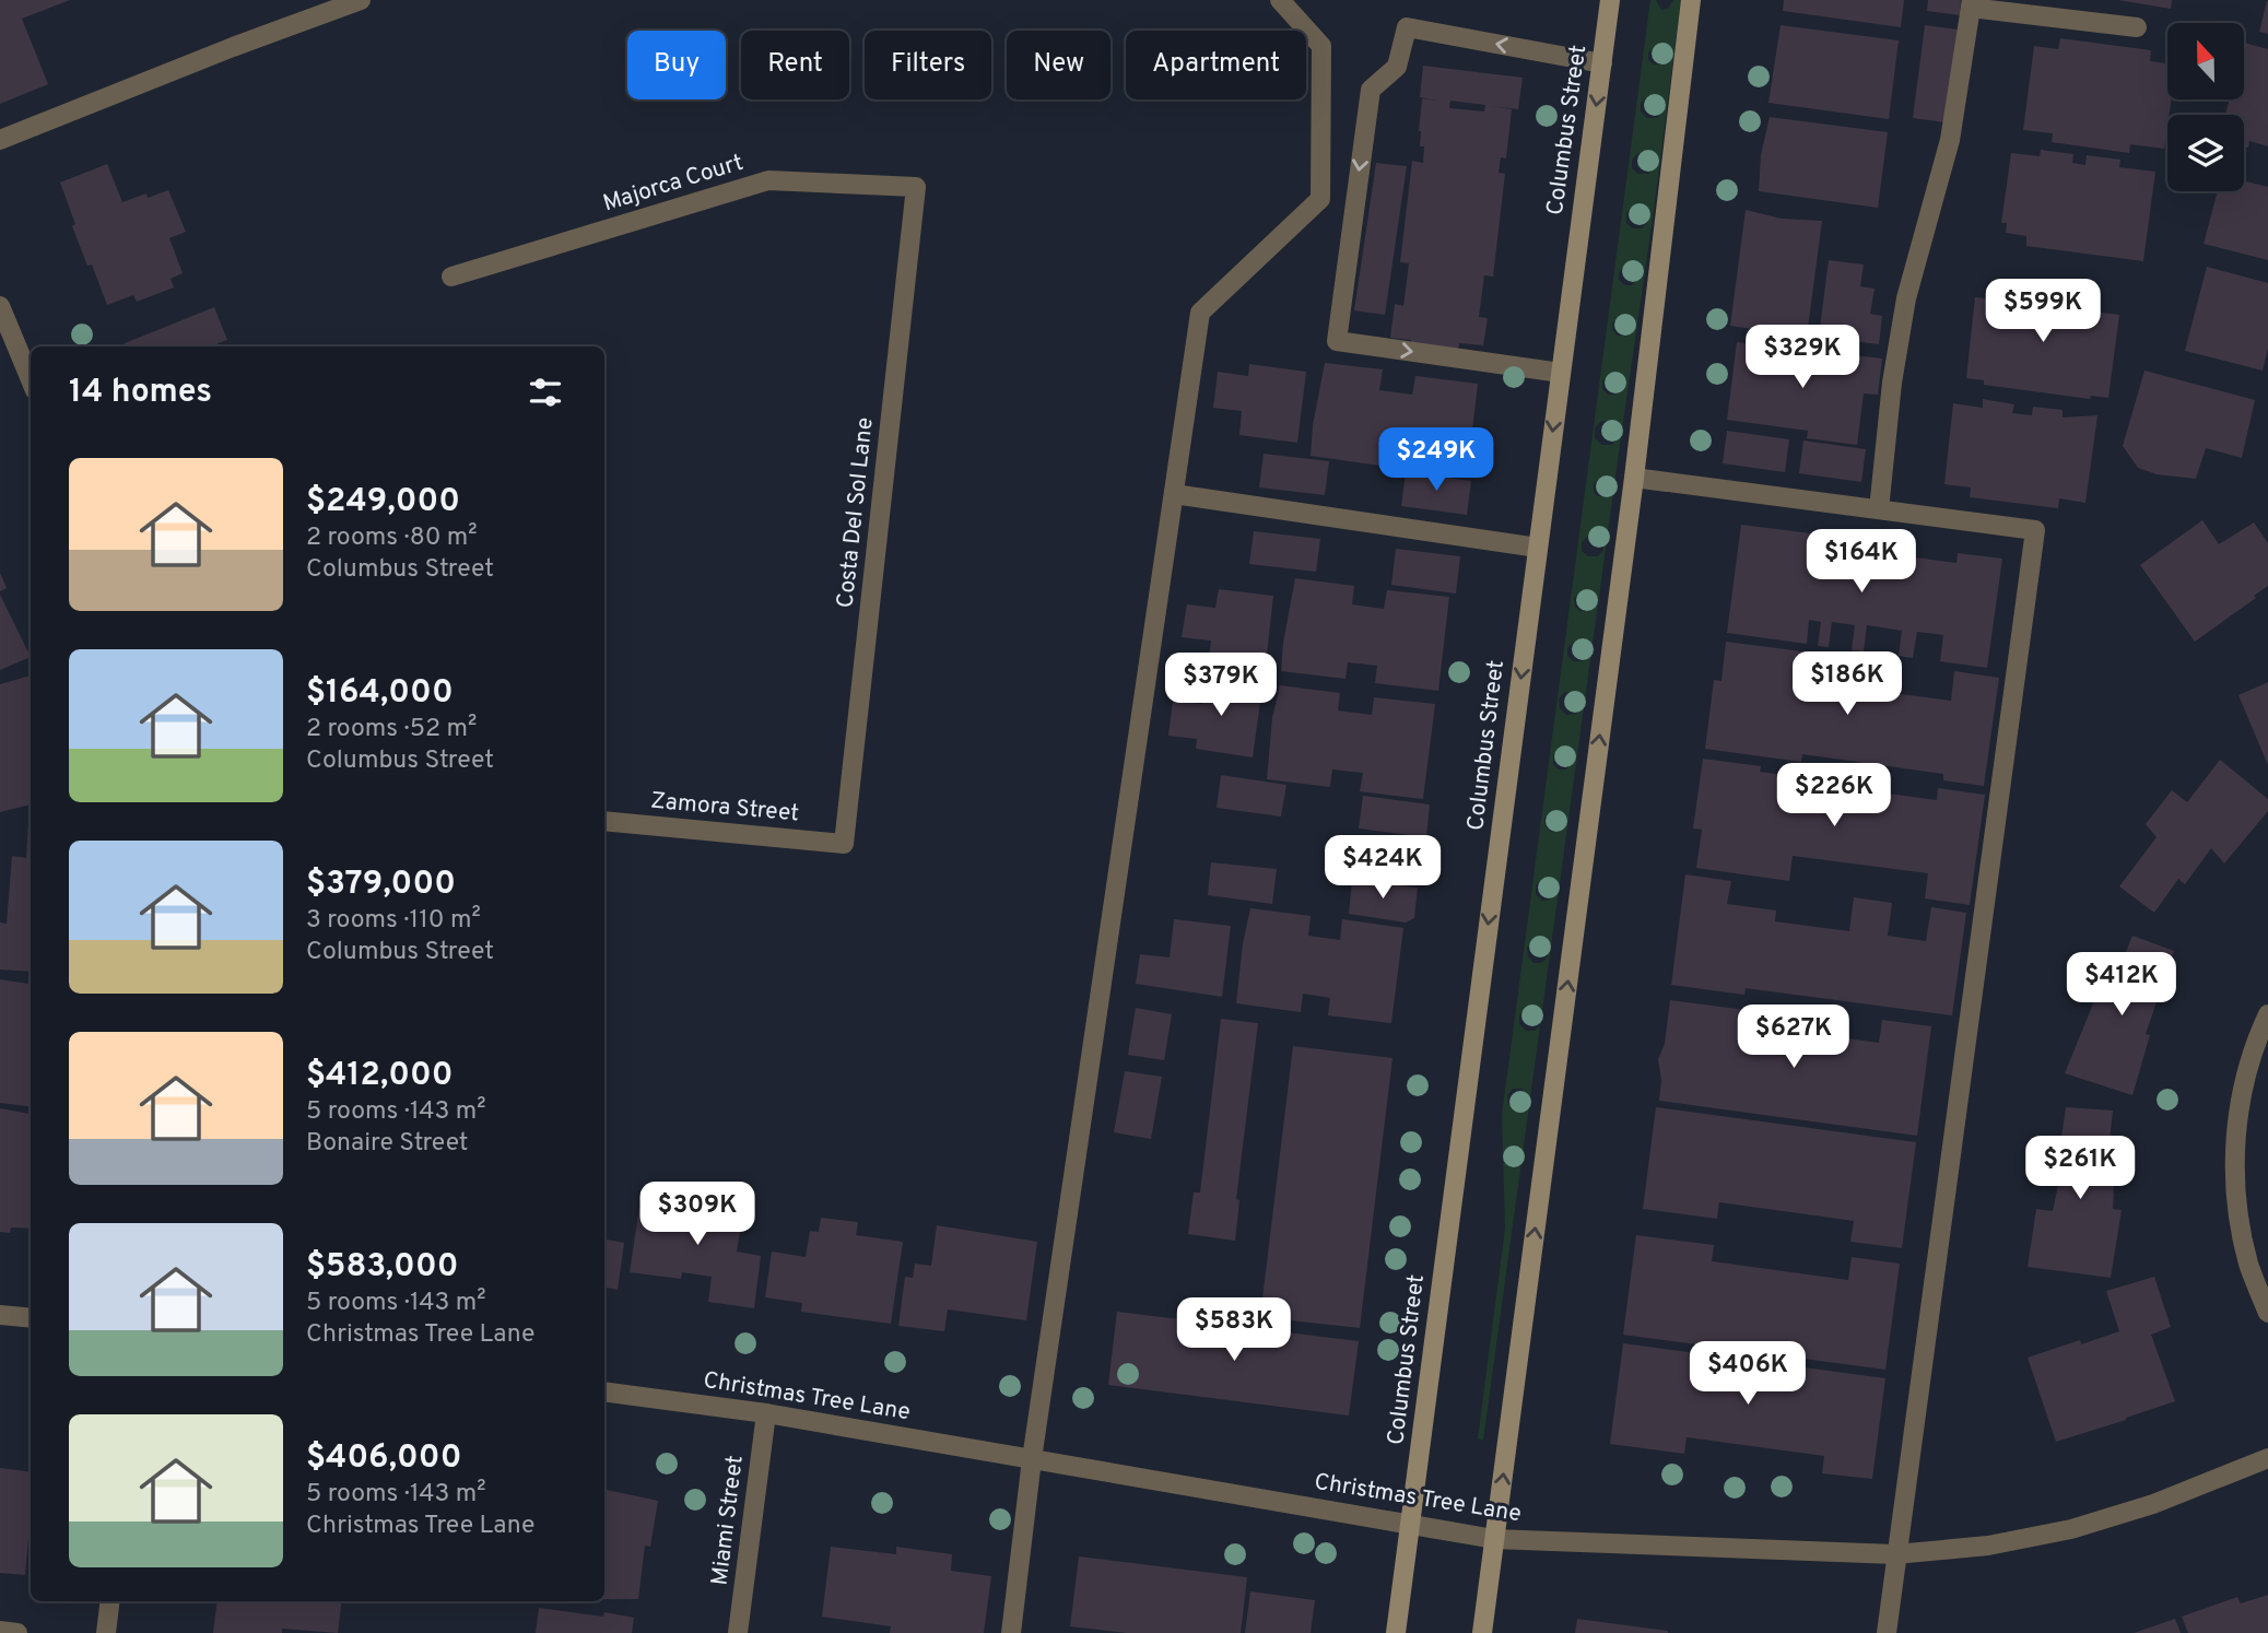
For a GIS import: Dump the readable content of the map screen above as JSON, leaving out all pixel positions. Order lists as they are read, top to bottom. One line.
{"streets":{"main road":["Columbus Street"],"street":["Majorca Court","Costa Del Sol Lane","Zamora Street","Christmas Tree Lane","Miami Street"]},"crossings":[["Columbus Street","Christmas Tree Lane"],["Majorca Court","Costa Del Sol Lane"],["Costa Del Sol Lane","Zamora Street"],["Christmas Tree Lane","Miami Street"]],"north":"top","page":{"chip":["Buy","Rent","Filters","New","Apartment"],"price":["$599K","$329K","$249K","$164K","$186K","$379K","$226K","$424K","$412K","$627K","$261K","$309K","$583K","$406K"],"heading":"14 homes","list":[{"name":"$249,000","note":"2 rooms · 80 m² · Columbus Street"},{"name":"$164,000","note":"2 rooms · 52 m² · Columbus Street"},{"name":"$379,000","note":"3 rooms · 110 m² · Columbus Street"},{"name":"$412,000","note":"5 rooms · 143 m² · Bonaire Street"},{"name":"$583,000","note":"5 rooms · 143 m² · Christmas Tree Lane"},{"name":"$406,000","note":"5 rooms · 143 m² · Christmas Tree Lane"}]}}
